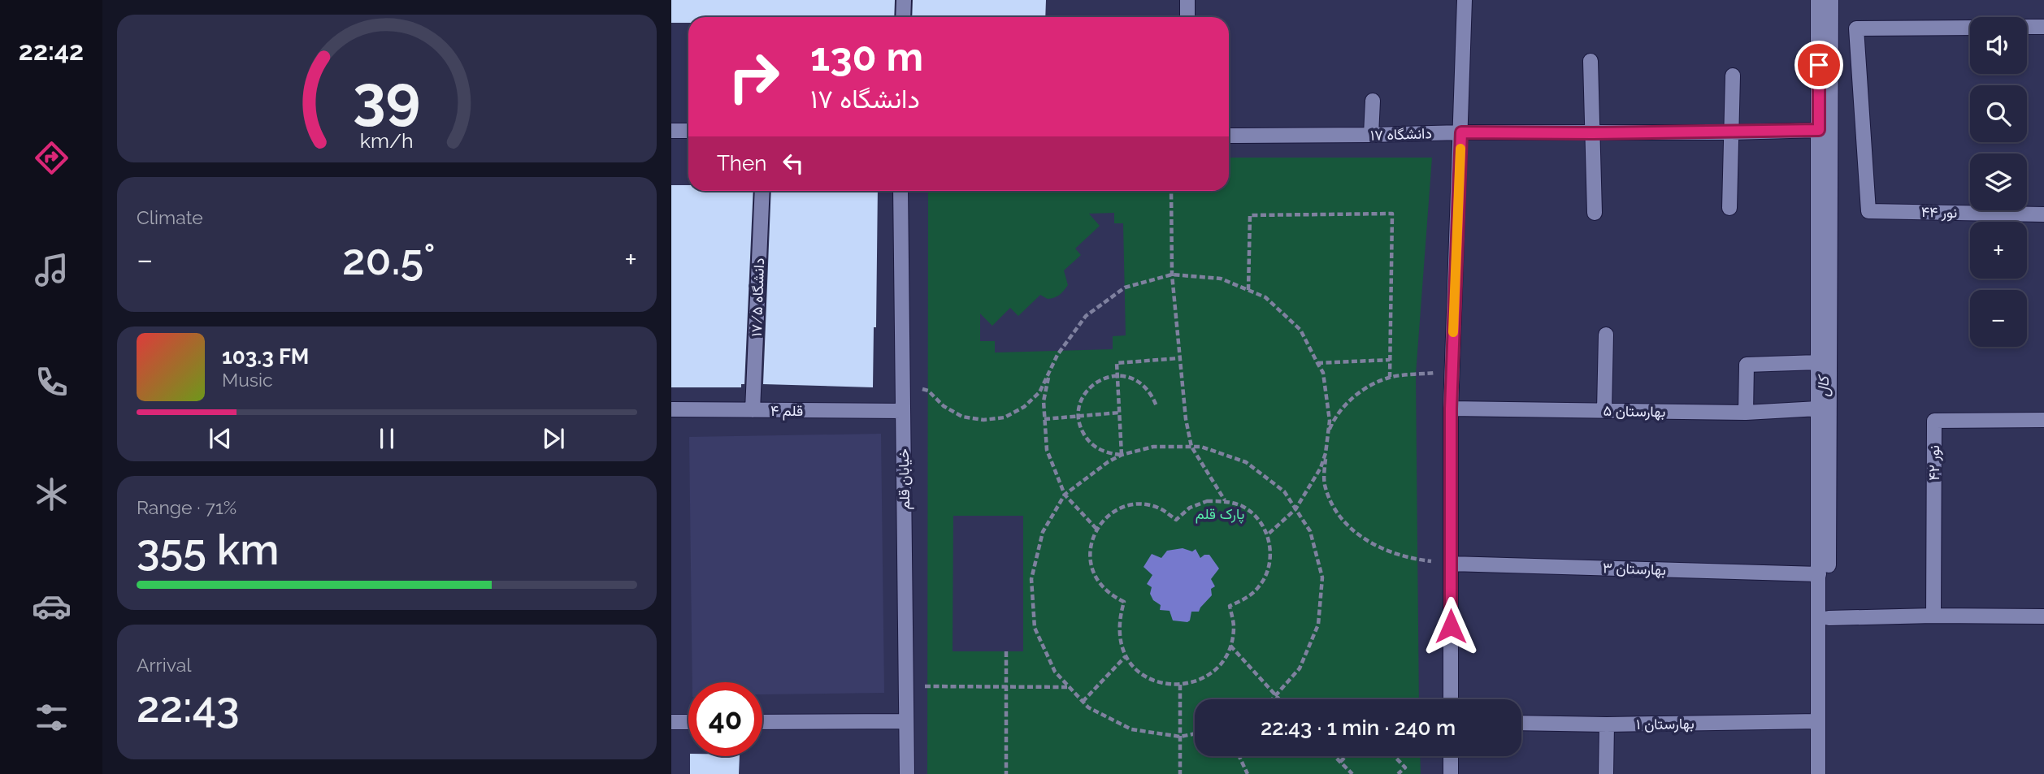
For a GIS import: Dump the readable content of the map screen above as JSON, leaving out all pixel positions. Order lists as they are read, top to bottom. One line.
{"streets":{"street":["دانشگاه ۱۷","نور ۴۴","دانشگاه ۱۷/۵","قلم ۴","بهارستان ۵","نور ۴۲","خیابان قلم","بهارستان ۳","بهارستان ۱"]},"crossings":[["دانشگاه ۱۷/۵","قلم ۴"],["قلم ۴","خیابان قلم"]],"water":["کال"],"parks":["پارک قلم"],"page":{"tabs":"22:42","map_buttons":["+","−"],"turn":["130 m","دانشگاه ۱۷"],"then":"Then","tile":["Climate",["Range · 71%","355 km"],["Arrival","22:43"]],"heat":["−","20.5°","+"],"song":["103.3 FM","Music"],"limit":"40","trip":"22:43 · 1 min · 240 m","gauge":["39","km/h"]}}
